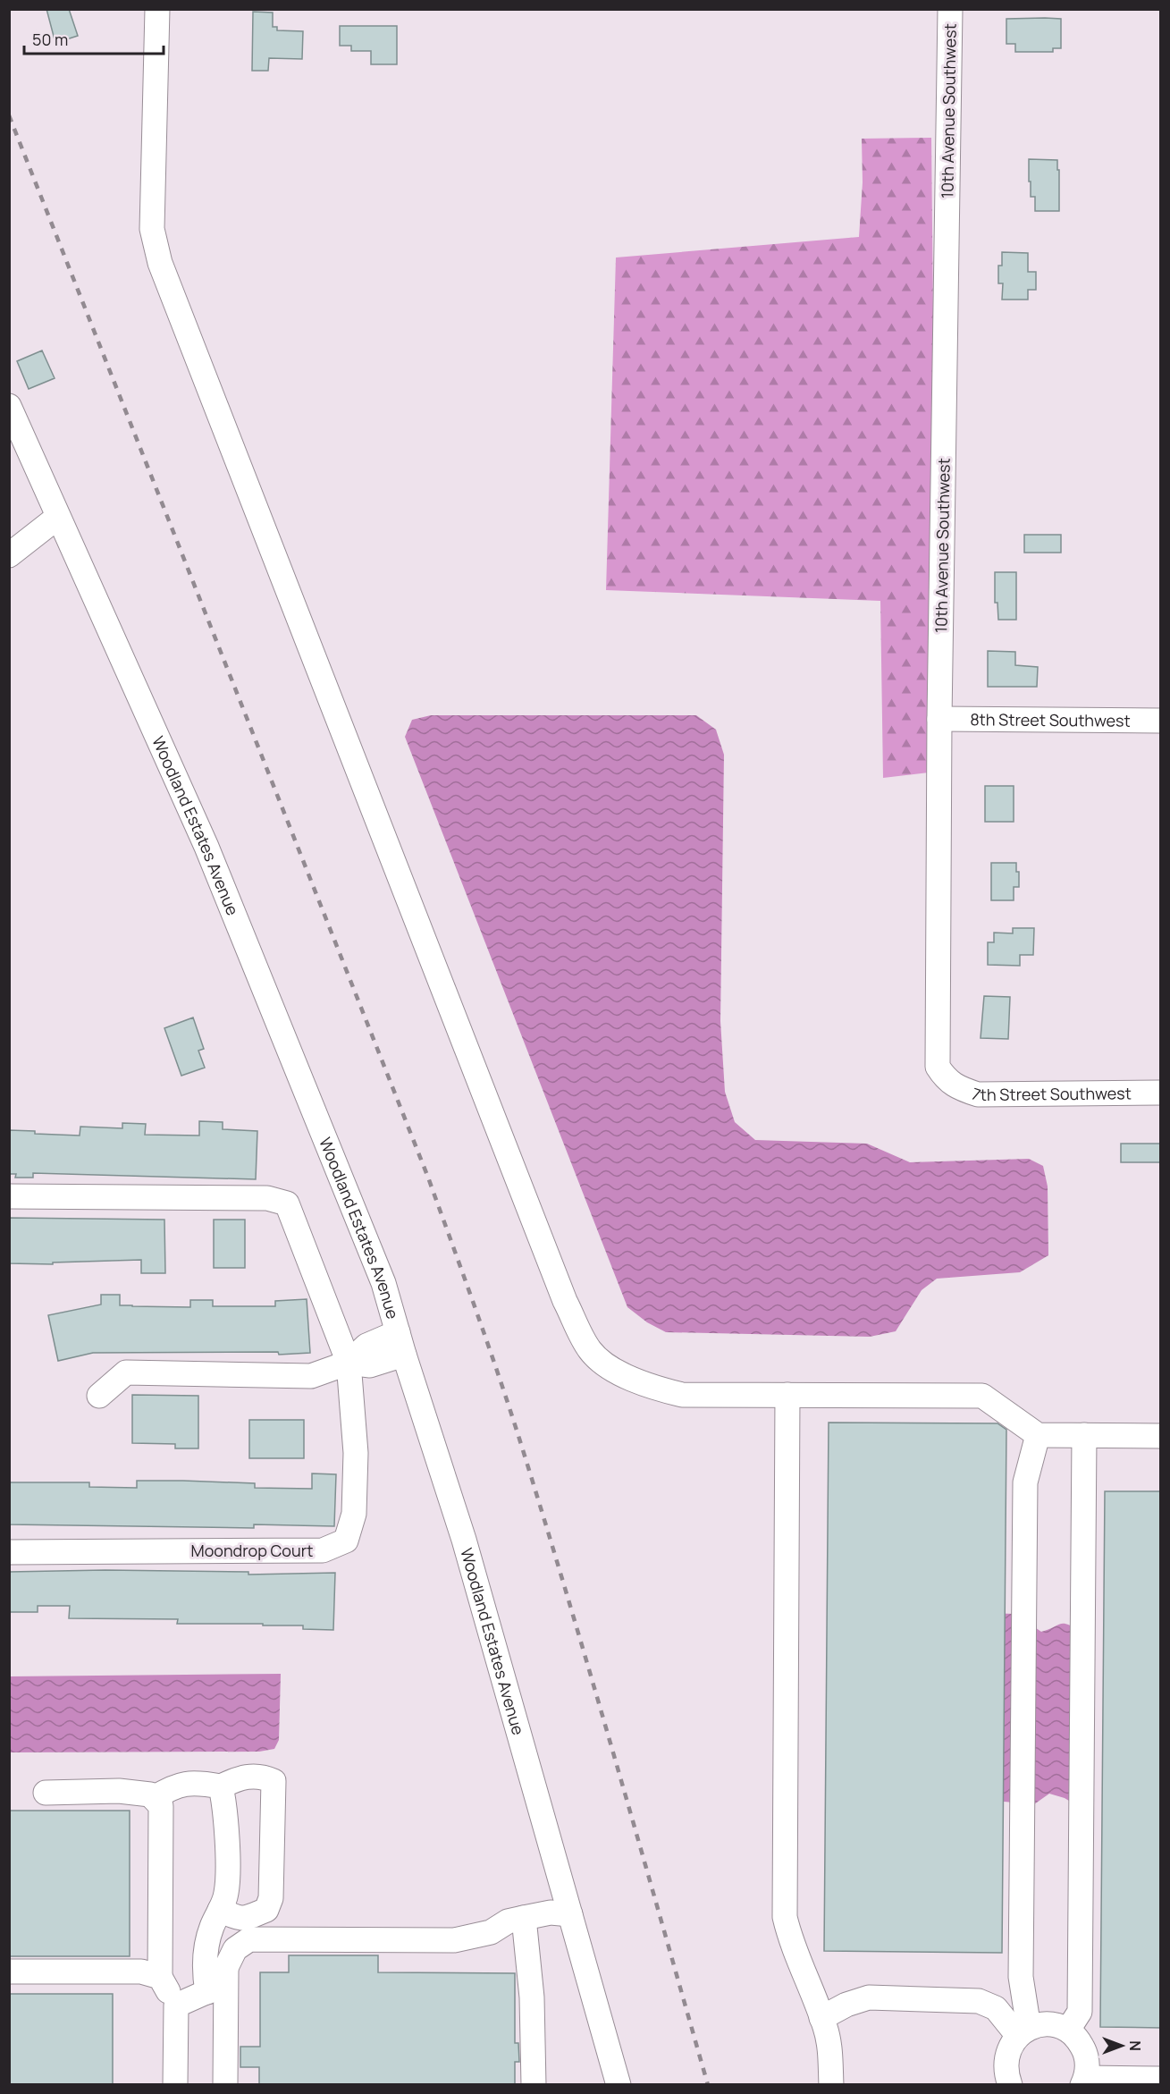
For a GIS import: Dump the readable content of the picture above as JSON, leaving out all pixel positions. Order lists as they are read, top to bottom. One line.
{"streets":{"street":["10th Avenue Southwest","8th Street Southwest","Woodland Estates Avenue","7th Street Southwest","Moondrop Court"]},"crossings":[["10th Avenue Southwest","8th Street Southwest"],["10th Avenue Southwest","7th Street Southwest"]],"scale_bar":"50 m","north":"right"}
